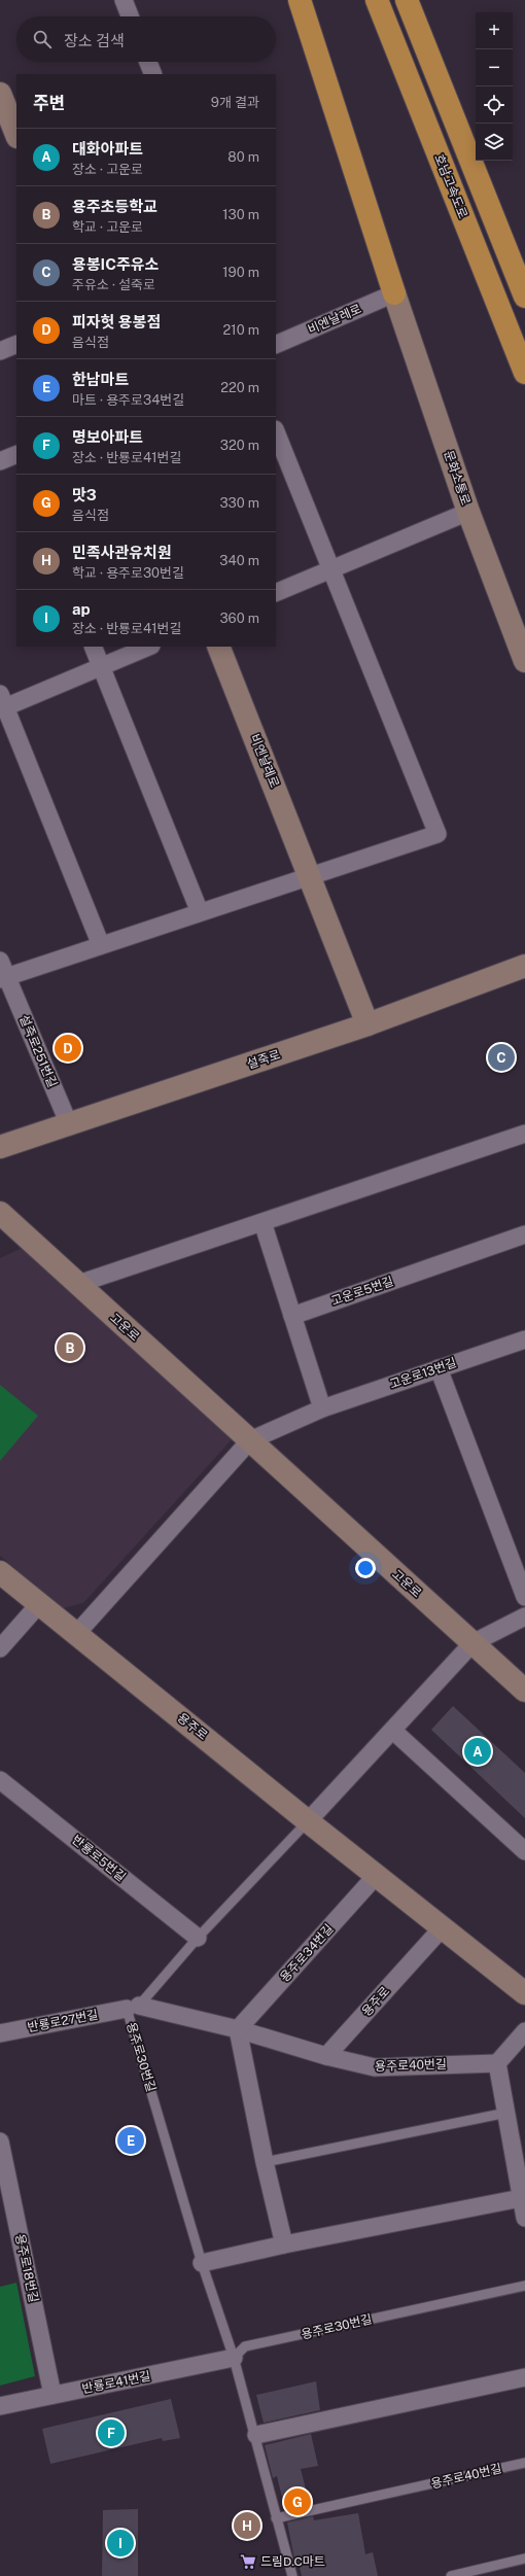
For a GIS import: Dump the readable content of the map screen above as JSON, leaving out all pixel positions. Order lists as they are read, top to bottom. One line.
{"streets":{"highway":["호남고속도로"],"street":["비엔날레로","문화소통로","설죽로251번길","설죽로","고운로5번길","고운로","고운로13번길","용주로","반룡로5번길","용주로34번길","반룡로27번길","용주로40번길","용주로18번길","반룡로41번길"],"lane":["용주로30번길"]},"crossings":[["비엔날레로","문화소통로"],["비엔날레로","설죽로"],["설죽로251번길","설죽로"],["고운로","고운로13번길"],["용주로","용주로34번길"],["용주로","용주로30번길"],["용주로","용주로40번길"],["반룡로5번길","용주로30번길"],["반룡로27번길","용주로30번길"],["용주로30번길","용주로40번길"],["용주로30번길","반룡로41번길"],["용주로18번길","반룡로41번길"]],"places":{"supermarket":["드림D.C마트"]},"page":{"map_buttons":["+","−"],"search":"장소 검색","heading":["주변","9개 결과"],"list":[{"mark":"A","name":"대화아파트","note":"장소 · 고운로","value":"80 m"},{"mark":"B","name":"용주초등학교","note":"학교 · 고운로","value":"130 m"},{"mark":"C","name":"용봉IC주유소","note":"주유소 · 설죽로","value":"190 m"},{"mark":"D","name":"피자헛 용봉점","note":"음식점","value":"210 m"},{"mark":"E","name":"한남마트","note":"마트 · 용주로34번길","value":"220 m"},{"mark":"F","name":"명보아파트","note":"장소 · 반룡로41번길","value":"320 m"},{"mark":"G","name":"맛3","note":"음식점","value":"330 m"},{"mark":"H","name":"민족사관유치원","note":"학교 · 용주로30번길","value":"340 m"},{"mark":"I","name":"ap","note":"장소 · 반룡로41번길","value":"360 m"}],"pins":["D","C","B","A","E","F","G","H","I"]}}
